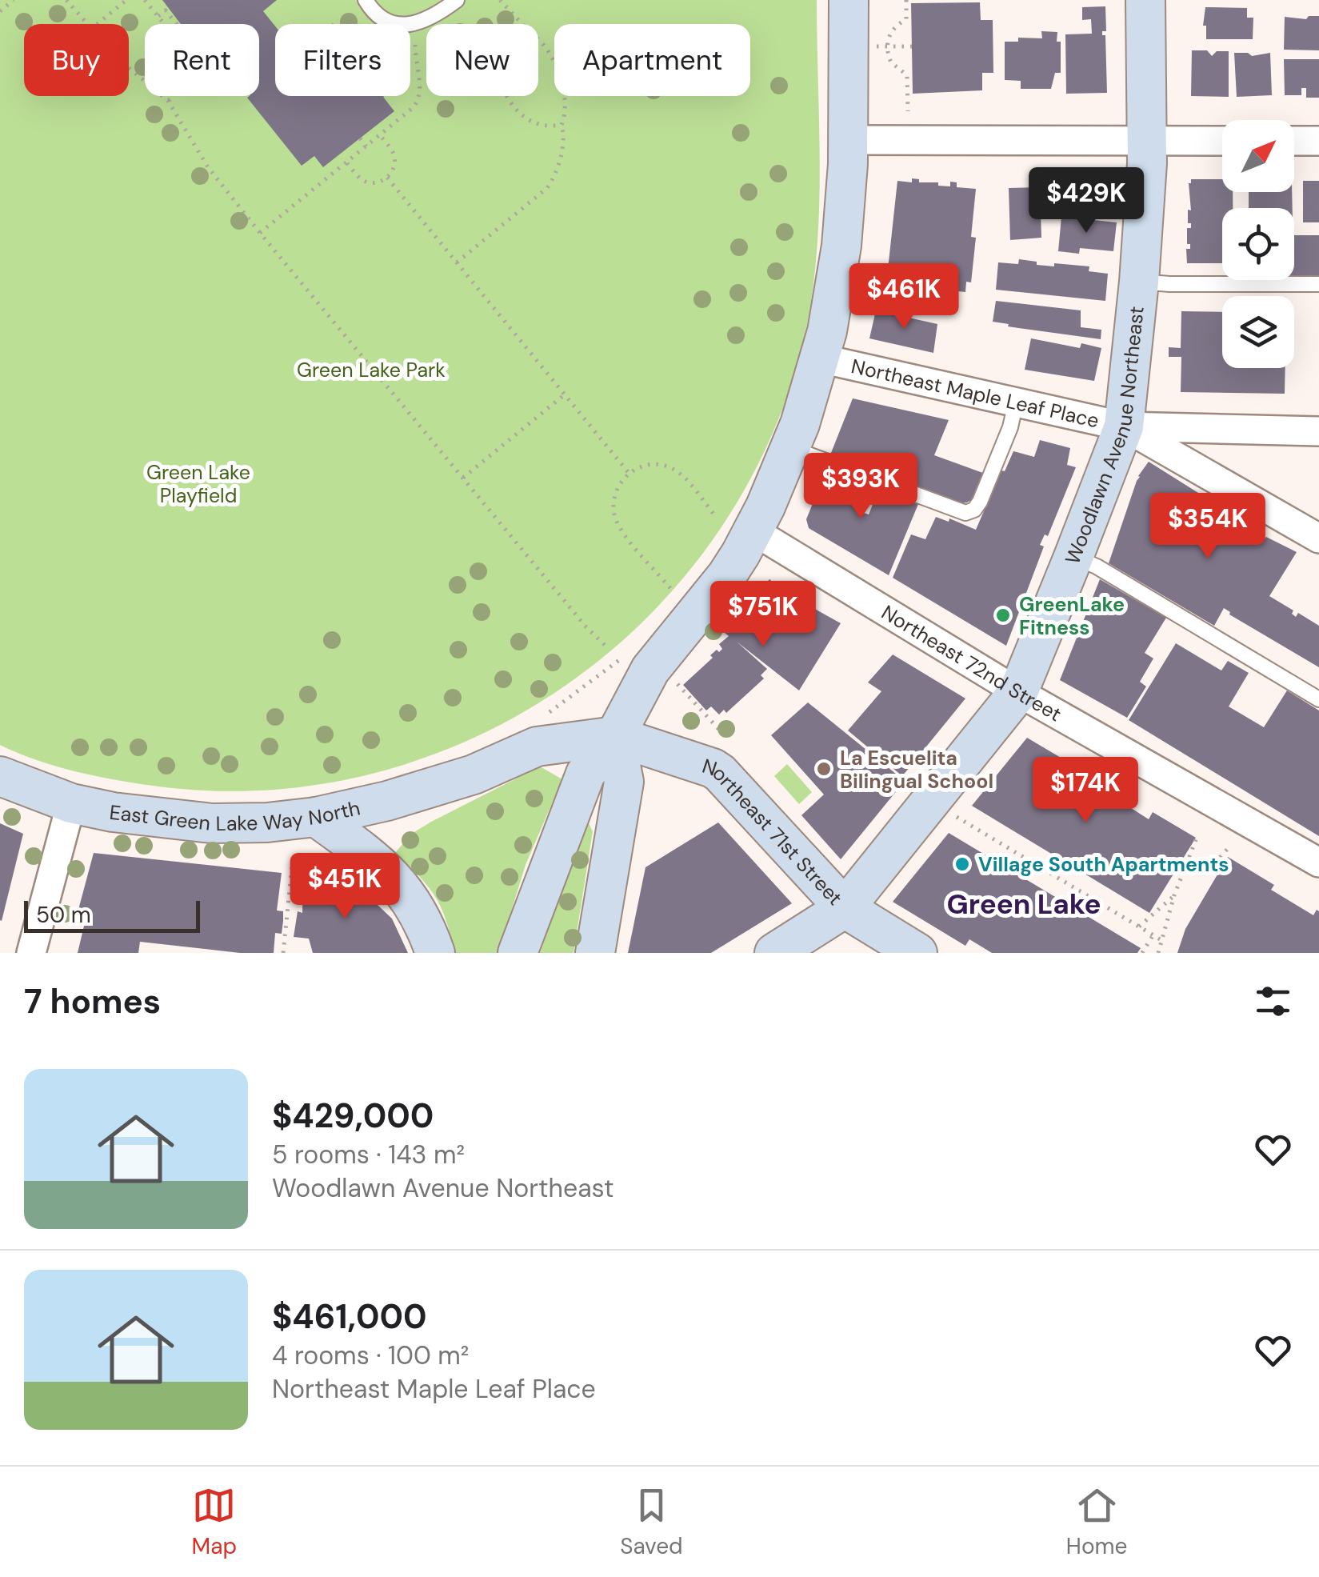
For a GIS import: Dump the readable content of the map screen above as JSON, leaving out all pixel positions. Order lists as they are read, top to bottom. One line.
{"streets":{"main road":["Woodlawn Avenue Northeast","East Green Lake Way North","Northeast 71st Street"],"street":["Northeast Maple Leaf Place","Northeast 72nd Street"]},"crossings":[["Northeast Maple Leaf Place","Woodlawn Avenue Northeast"],["Woodlawn Avenue Northeast","Northeast 72nd Street"],["Woodlawn Avenue Northeast","Northeast 71st Street"],["East Green Lake Way North","Northeast 71st Street"]],"districts":["Green Lake"],"parks":["Green Lake Park","Green Lake Playfield"],"places":["GreenLake Fitness","La Escuelita Bilingual School","Village South Apartments"],"scale_bar":"50 m","north":"top right","page":{"chip":["Buy","Rent","Filters","New","Apartment"],"price":["$429K","$461K","$393K","$354K","$751K","$174K","$451K"],"scale":"50 m","heading":"7 homes","list":[{"name":"$429,000","note":"5 rooms · 143 m² · Woodlawn Avenue Northeast"},{"name":"$461,000","note":"4 rooms · 100 m² · Northeast Maple Leaf Place"}],"tabs":["Map","Saved","Home"]}}
